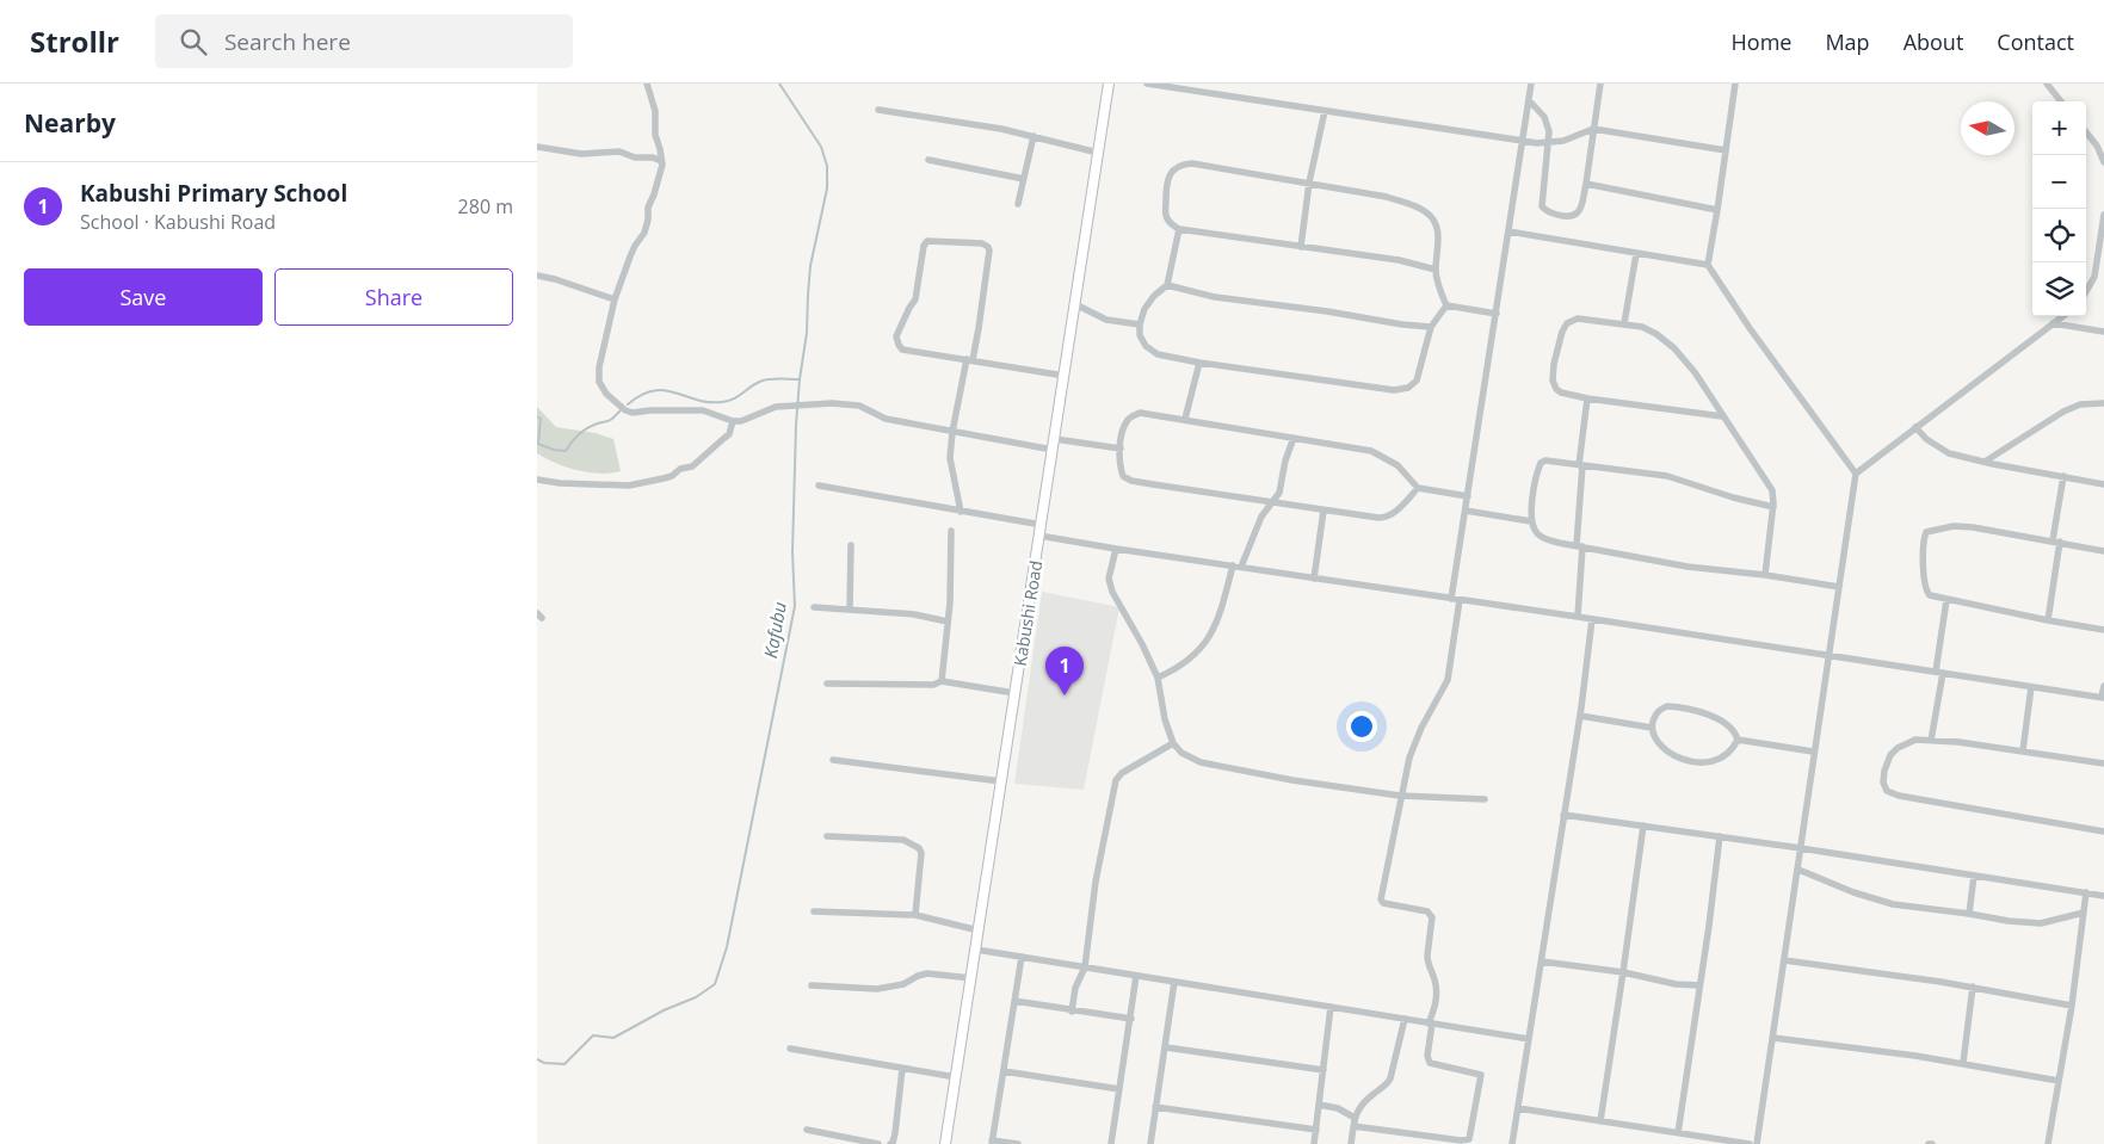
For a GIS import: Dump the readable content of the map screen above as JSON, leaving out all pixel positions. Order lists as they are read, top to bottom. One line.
{"streets":{"main road":["Kabushi Road"]},"water":["Kafubu"],"north":"left","page":{"header":"Strollr","search":"Search here","nav":["Home","Map","About","Contact"],"heading":"Nearby","map_buttons":["+","−"],"list":[{"mark":"1","name":"Kabushi Primary School","note":"School · Kabushi Road","value":"280 m"}],"buttons":["Save","Share"],"pins":"1"}}
